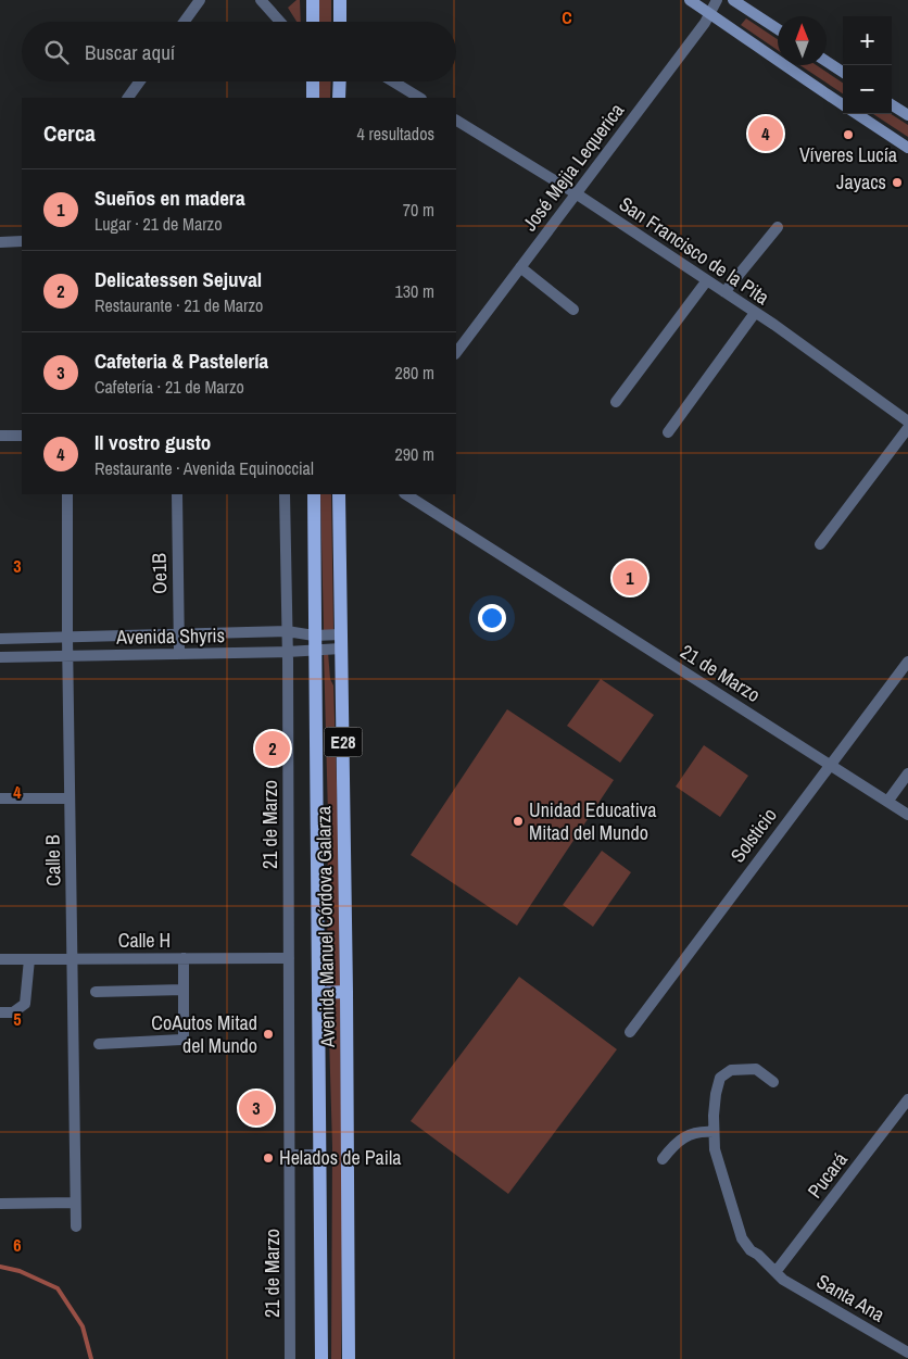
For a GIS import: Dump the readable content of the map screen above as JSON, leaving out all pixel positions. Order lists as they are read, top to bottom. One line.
{"streets":{"main road":["E28","Avenida Manuel Córdova Galarza"],"street":["José Mejia Lequerica","San Francisco de la Pita","Oe1B","Avenida Shyris","21 de Marzo","Solsticio","Calle B","Calle H","Pucará","Santa Ana"]},"crossings":[["José Mejia Lequerica","San Francisco de la Pita"],["Oe1B","Avenida Shyris"],["Avenida Shyris","21 de Marzo"],["Avenida Shyris","Calle B"],["Avenida Shyris","Avenida Manuel Córdova Galarza"],["21 de Marzo","Solsticio"],["21 de Marzo","Calle H"],["Calle B","Calle H"],["Pucará","Santa Ana"]],"places":["Víveres Lucía","Jayacs","Unidad Educativa Mitad del Mundo","CoAutos Mitad del Mundo","Helados de Paila"],"north":"top","page":{"map_buttons":["+","−"],"search":"Buscar aquí","heading":["Cerca","4 resultados"],"pins":["4","1","2","3"],"list":[{"mark":"1","name":"Sueños en madera","note":"Lugar · 21 de Marzo","value":"70 m"},{"mark":"2","name":"Delicatessen Sejuval","note":"Restaurante · 21 de Marzo","value":"130 m"},{"mark":"3","name":"Cafeteria & Pastelería","note":"Cafetería · 21 de Marzo","value":"280 m"},{"mark":"4","name":"Il vostro gusto","note":"Restaurante · Avenida Equinoccial","value":"290 m"}]},"grid":{"columns":["C"],"rows":["3","4","5","6"]}}
